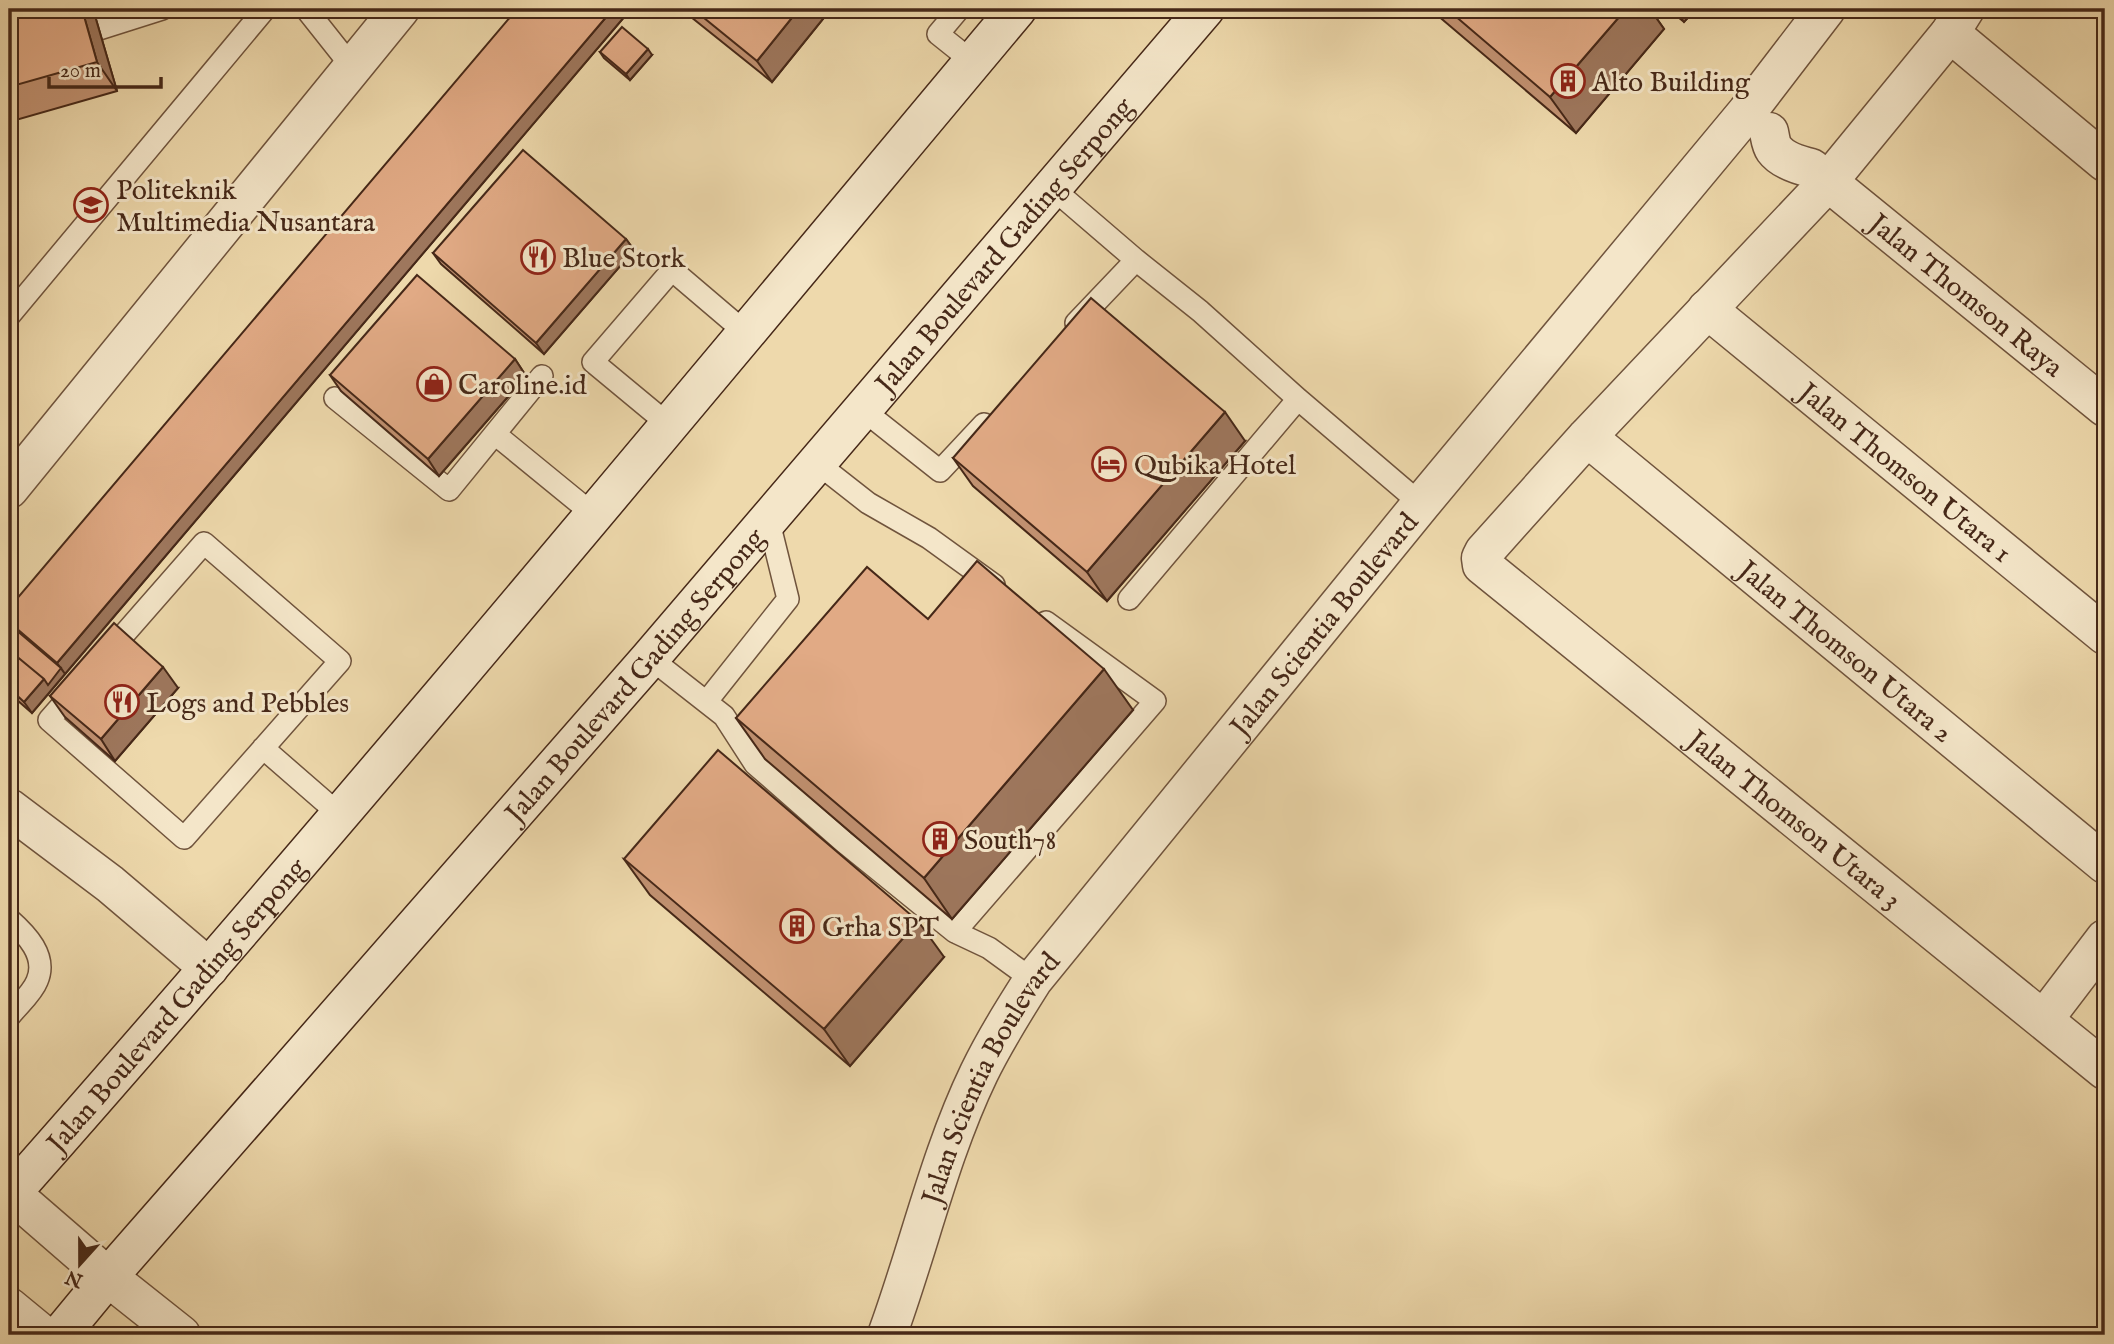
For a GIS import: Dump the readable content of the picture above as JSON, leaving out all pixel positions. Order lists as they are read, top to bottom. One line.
{"streets":{"street":["Jalan Boulevard Gading Serpong","Jalan Thomson Raya","Jalan Thomson Utara 1","Jalan Scientia Boulevard","Jalan Thomson Utara 2","Jalan Thomson Utara 3"]},"crossings":[["Jalan Thomson Raya","Jalan Scientia Boulevard"],["Jalan Thomson Utara 2","Jalan Thomson Utara 3"]],"places":{"building":["Alto Building","South78","Grha SPT"],"school or university":["Politeknik Multimedia Nusantara"],"restaurant":["Blue Stork","Logs and Pebbles"],"shop":["Caroline.id"],"hotel":["Qubika Hotel"]},"scale_bar":"20 m","north":"bottom"}
